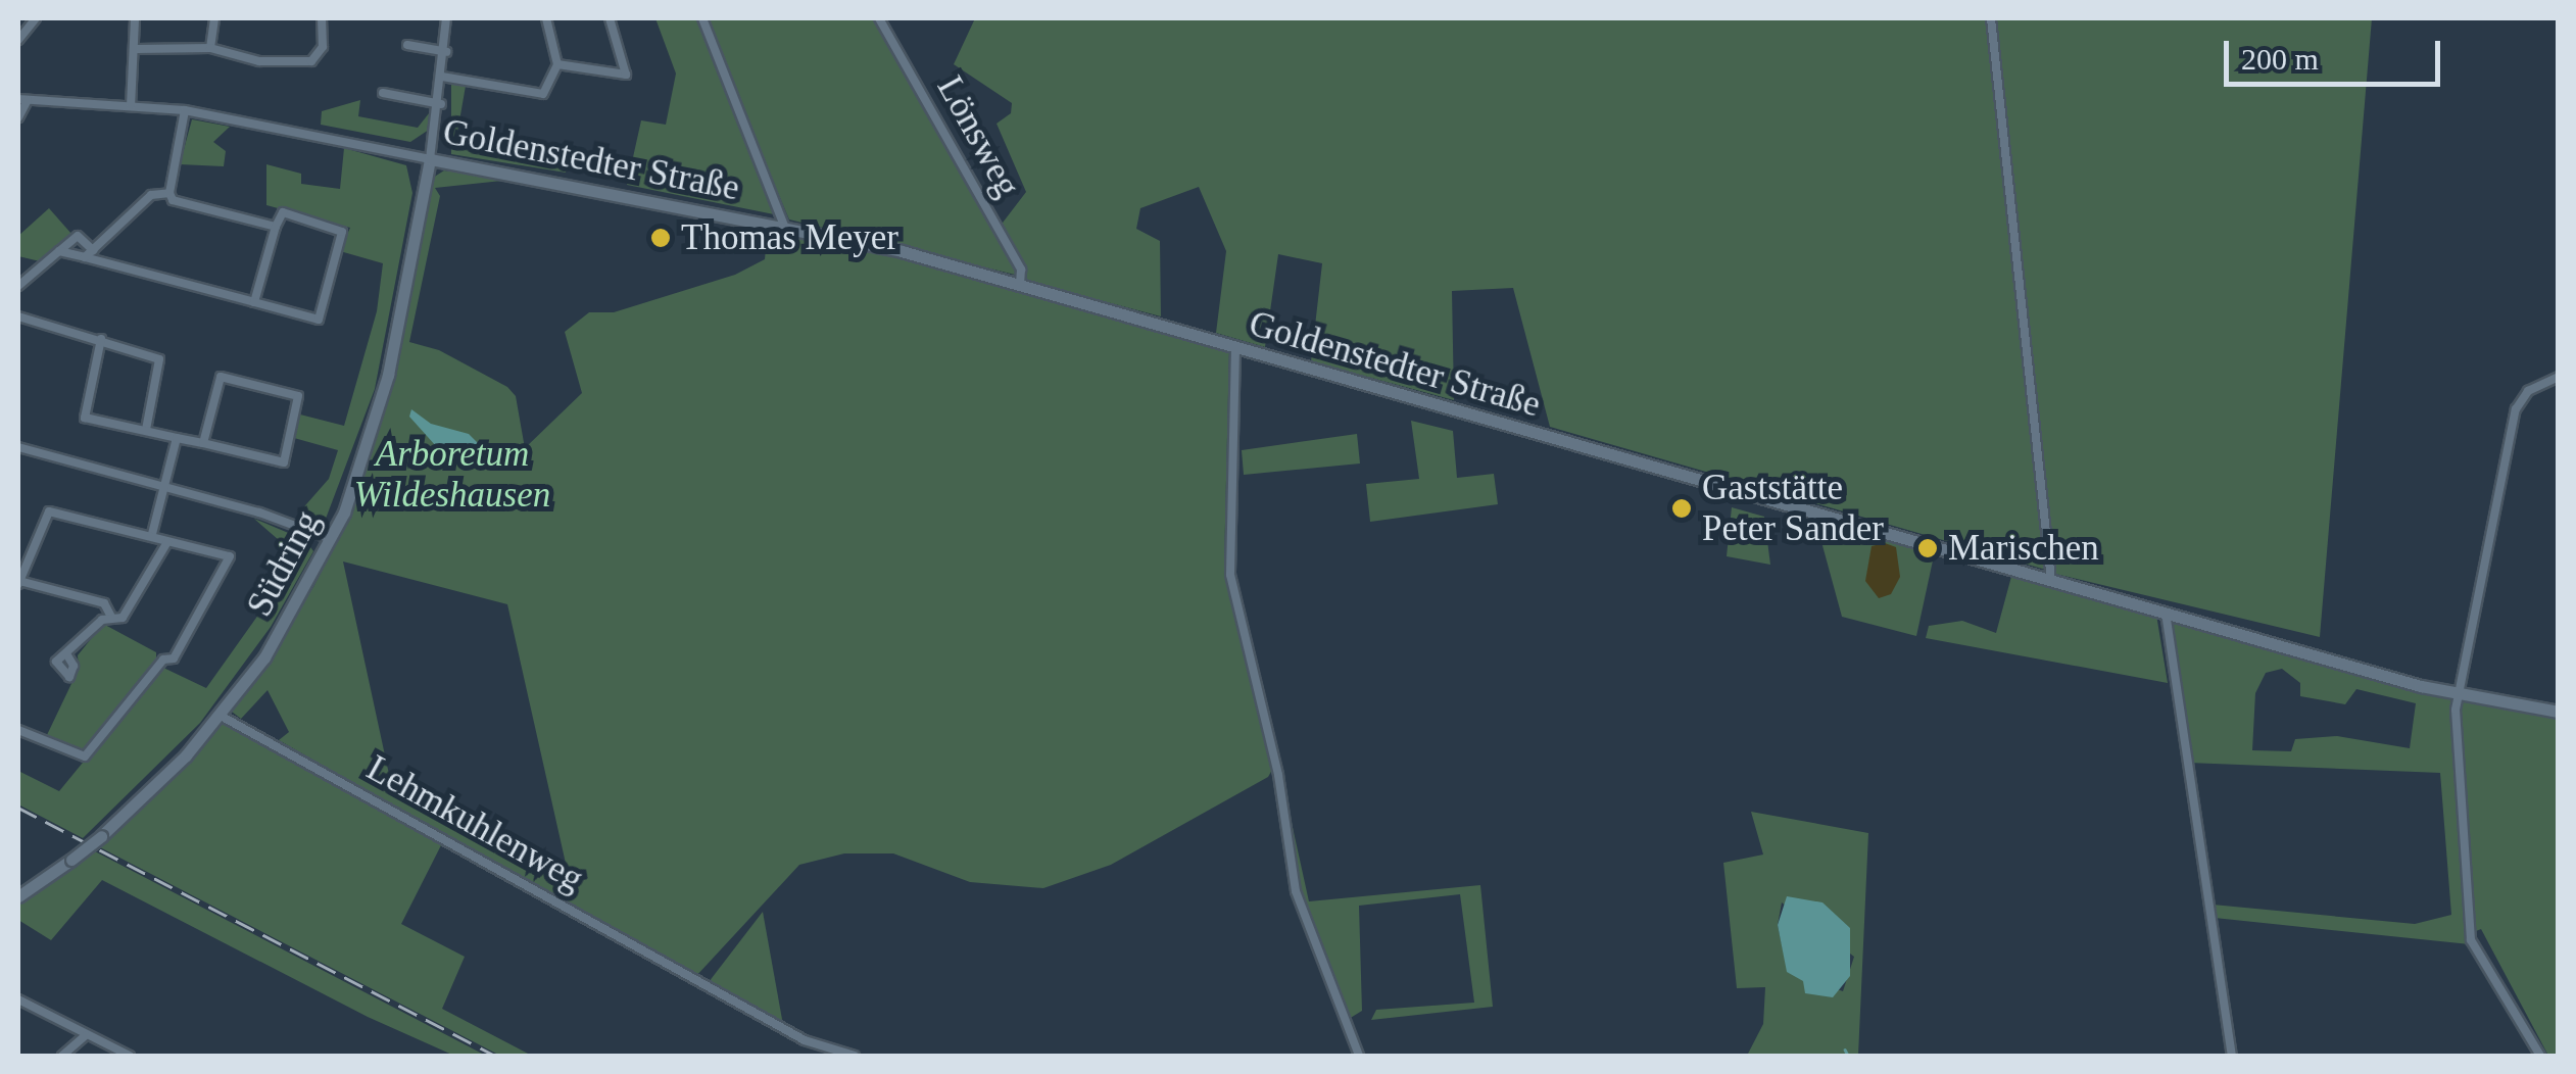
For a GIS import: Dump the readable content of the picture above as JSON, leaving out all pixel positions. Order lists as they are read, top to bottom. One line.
{"streets":{"main road":["Goldenstedter Straße","Südring"],"street":["Lönsweg","Lehmkuhlenweg"]},"crossings":[["Lönsweg","Goldenstedter Straße"],["Goldenstedter Straße","Südring"],["Südring","Lehmkuhlenweg"]],"parks":["Arboretum Wildeshausen"],"places":["Thomas Meyer","Gaststätte Peter Sander","Marischen"],"scale_bar":"200 m"}
